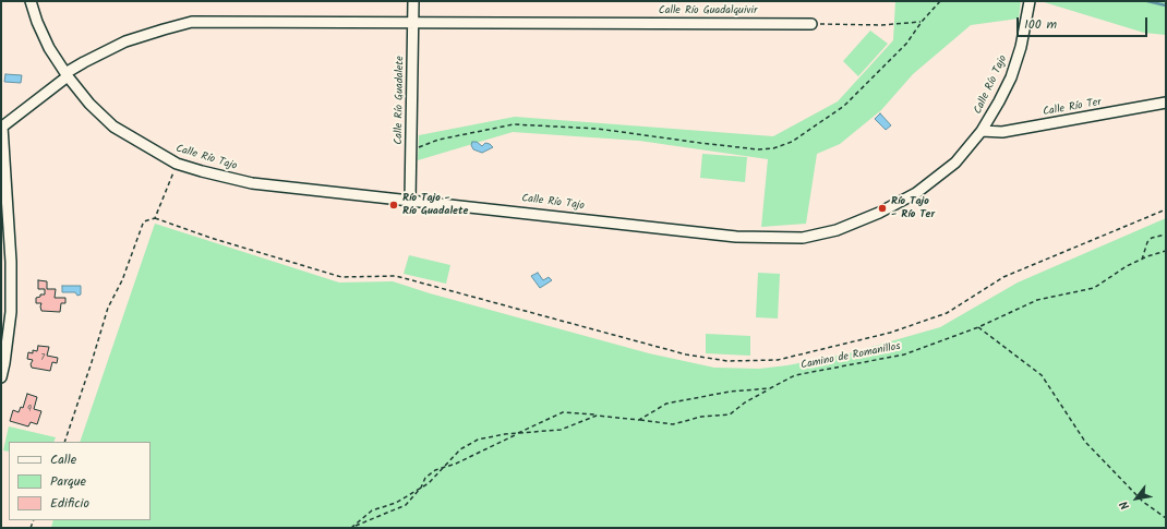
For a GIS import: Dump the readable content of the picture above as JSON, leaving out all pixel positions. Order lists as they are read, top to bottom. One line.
{"streets":{"street":["Calle Río Guadalquivir","Calle Río Tajo","Calle Río Guadalete","Calle Río Ter"],"path":["Camino de Romanillos"]},"crossings":[["Calle Río Guadalquivir","Calle Río Tajo"],["Calle Río Guadalquivir","Calle Río Guadalete"],["Calle Río Tajo","Calle Río Guadalete"],["Calle Río Tajo","Calle Río Ter"]],"places":["Río Tajo - Río Guadalete","Río Tajo - Río Ter"],"house_numbers":["7","9"],"legend":["Calle","Parque","Edificio"],"scale_bar":"100 m","north":"bottom left"}
